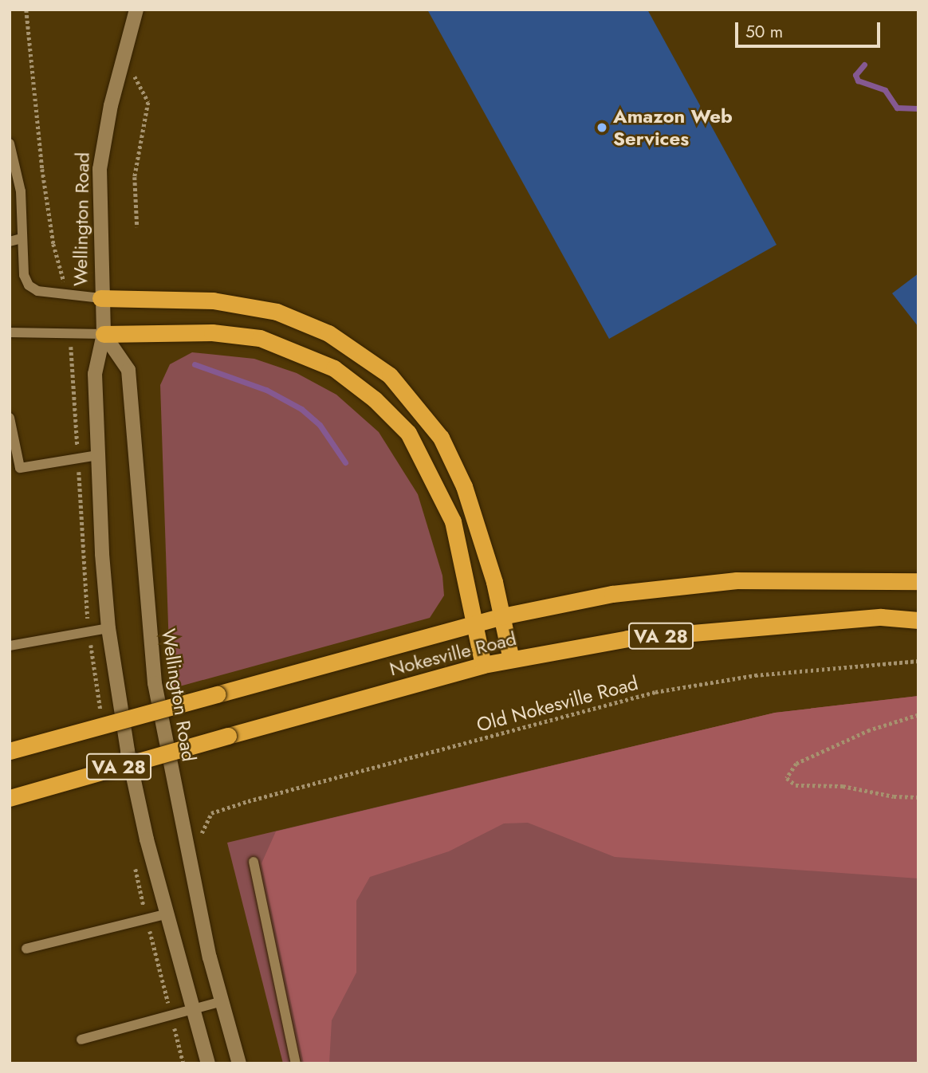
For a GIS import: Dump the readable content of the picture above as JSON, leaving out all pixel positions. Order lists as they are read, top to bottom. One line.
{"streets":{"highway":["VA 28","Nokesville Road"],"main road":["Wellington Road"],"path":["Old Nokesville Road"]},"places":["Amazon Web Services"],"scale_bar":"50 m"}
